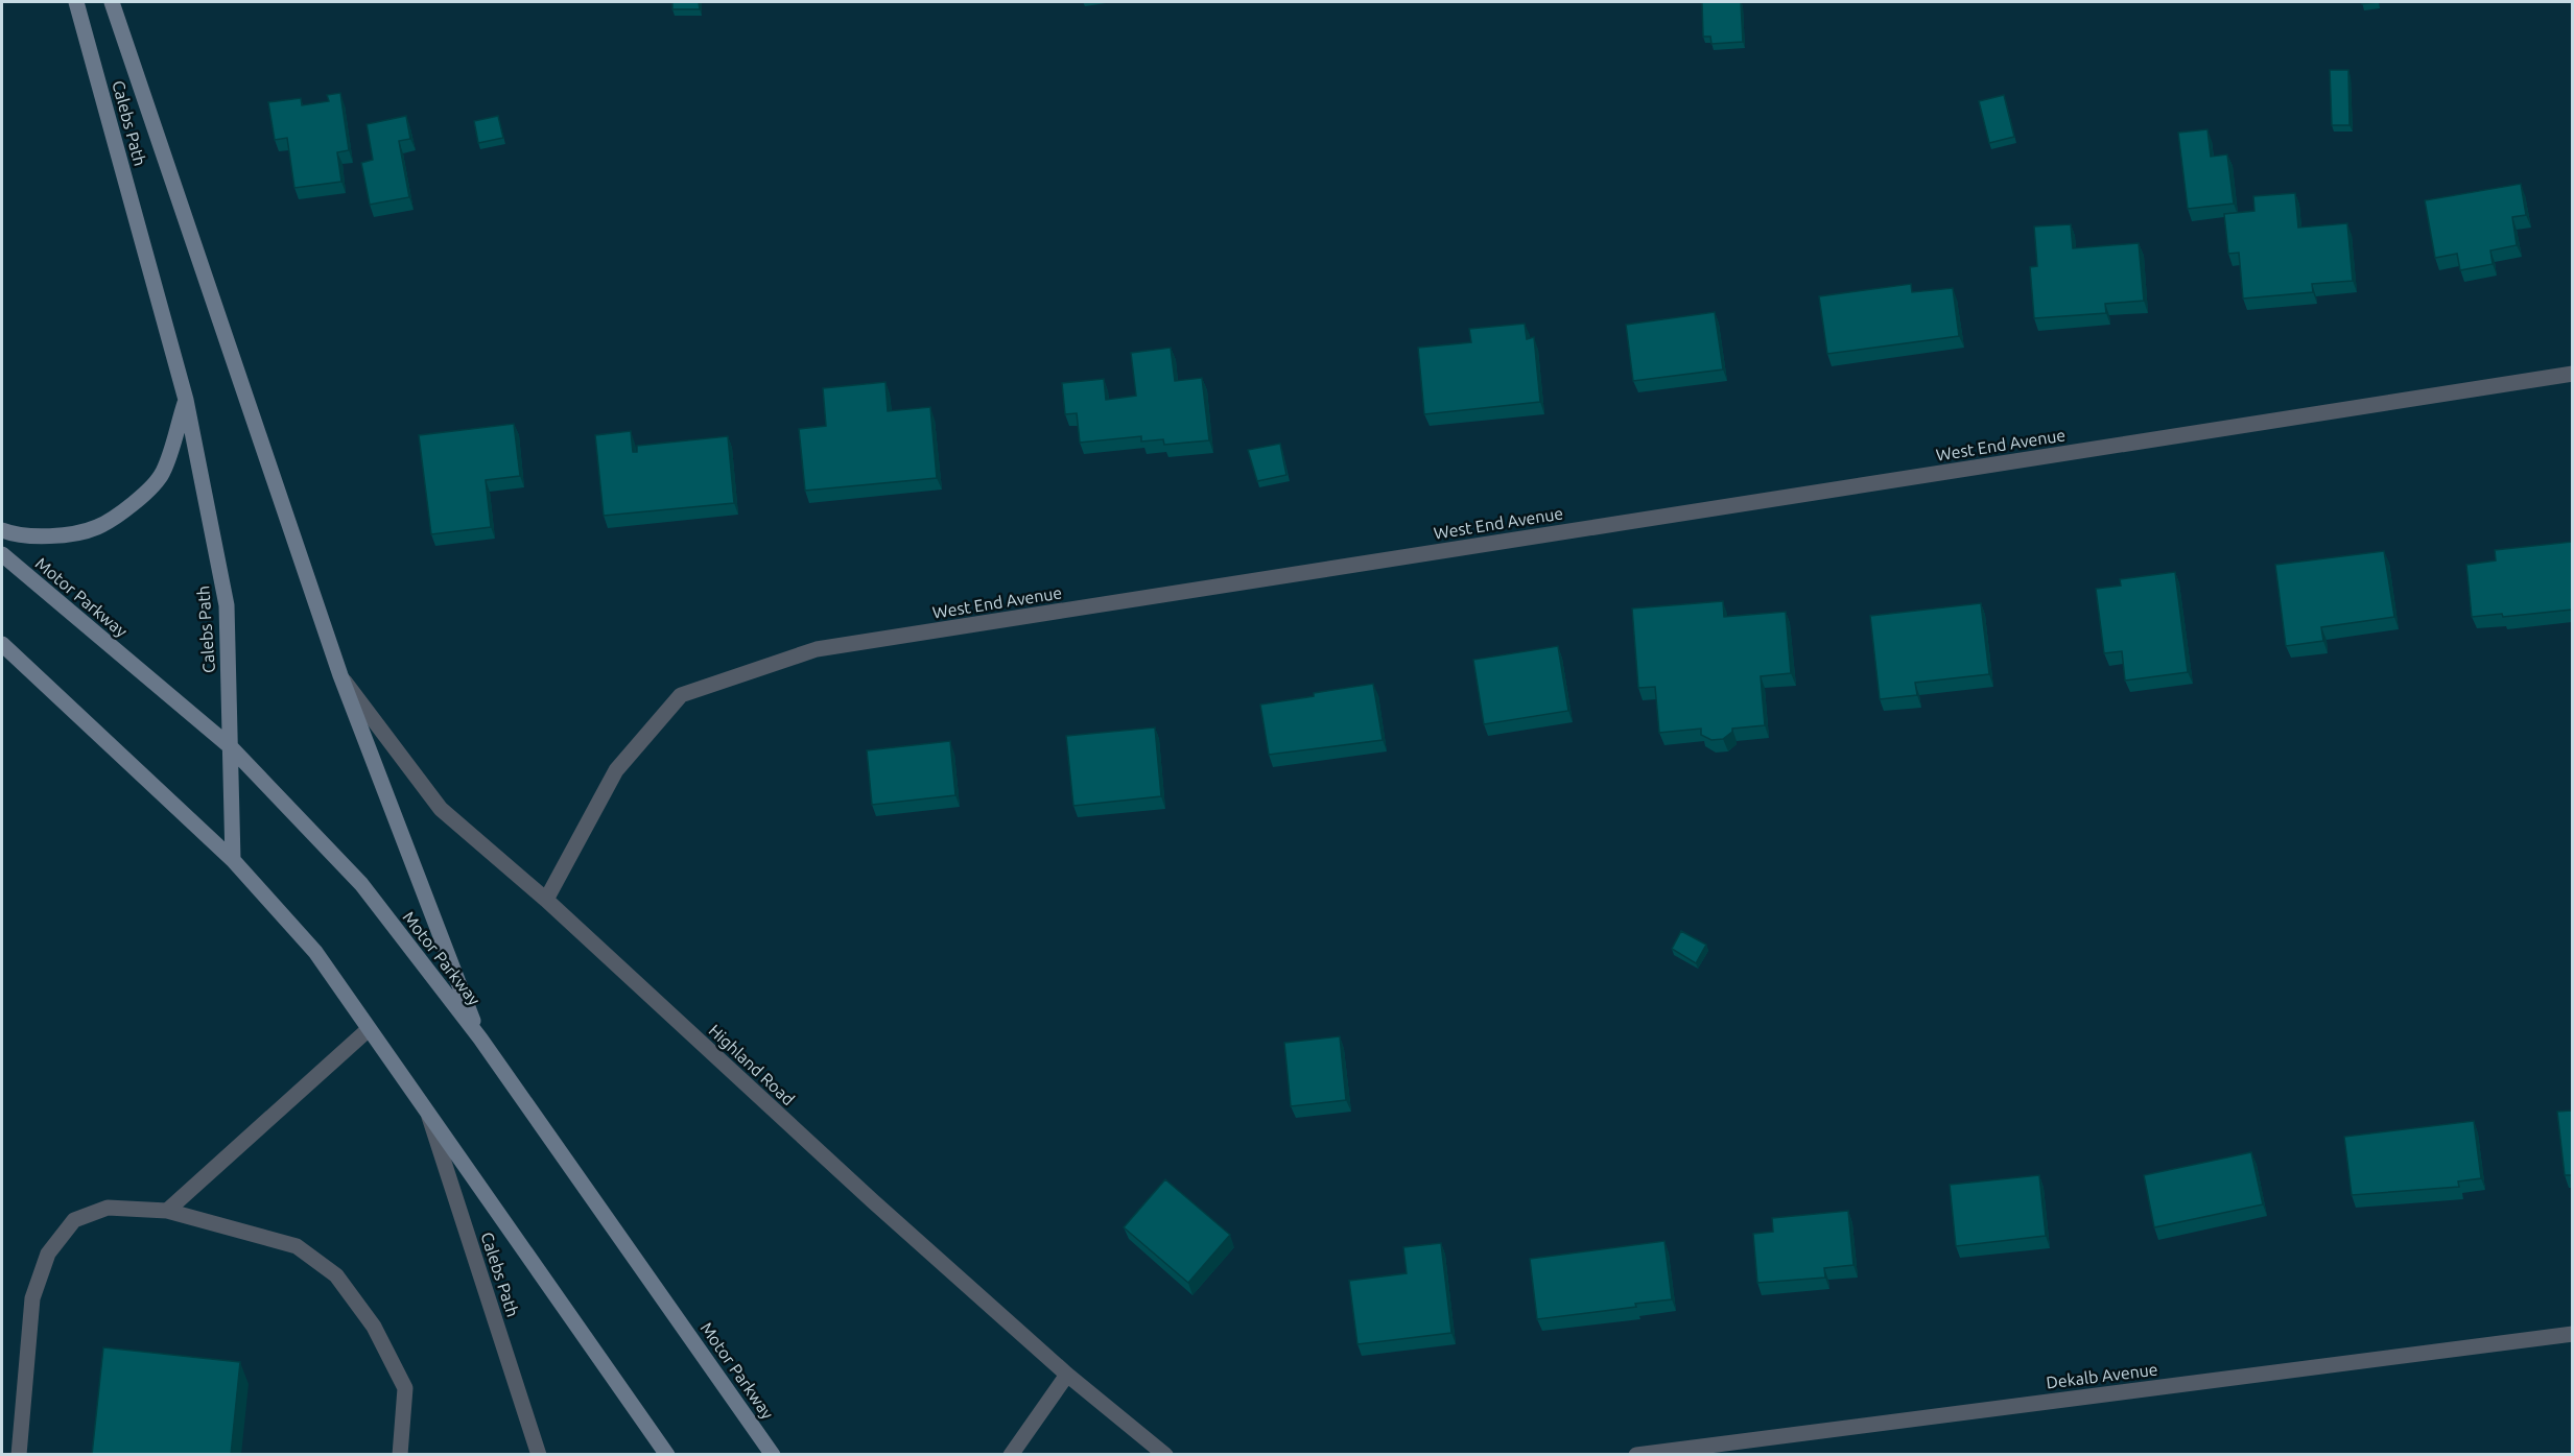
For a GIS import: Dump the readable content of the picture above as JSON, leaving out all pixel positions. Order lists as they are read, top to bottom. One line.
{"streets":{"main road":["Calebs Path","Motor Parkway"],"street":["West End Avenue","Highland Road","Dekalb Avenue"]},"crossings":[["Calebs Path","Motor Parkway"],["West End Avenue","Highland Road"]]}
